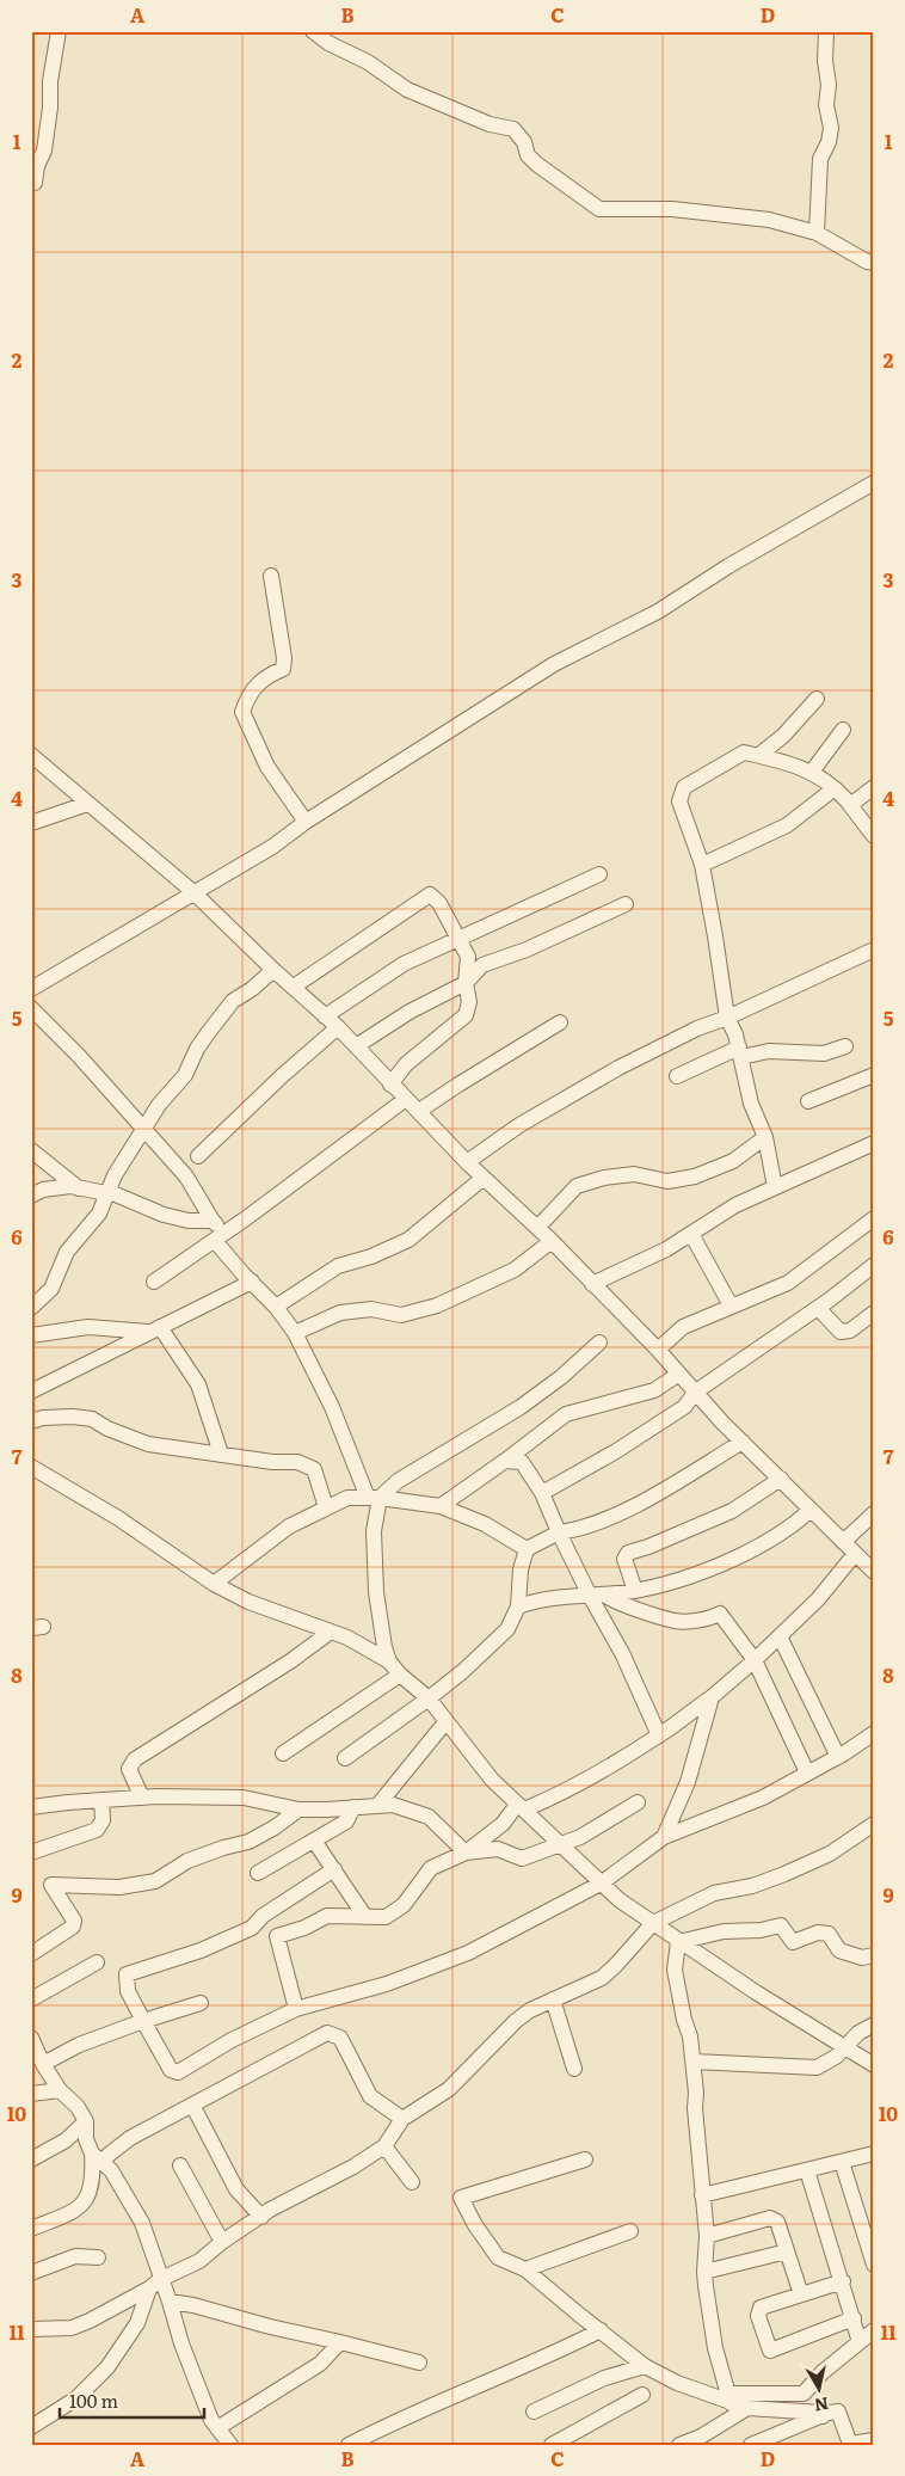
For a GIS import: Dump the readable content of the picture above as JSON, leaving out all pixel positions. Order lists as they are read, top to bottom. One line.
{"scale_bar":"100 m","north":"bottom","grid":{"columns":["A","B","C","D"],"rows":["1","2","3","4","5","6","7","8","9","10","11"]}}
